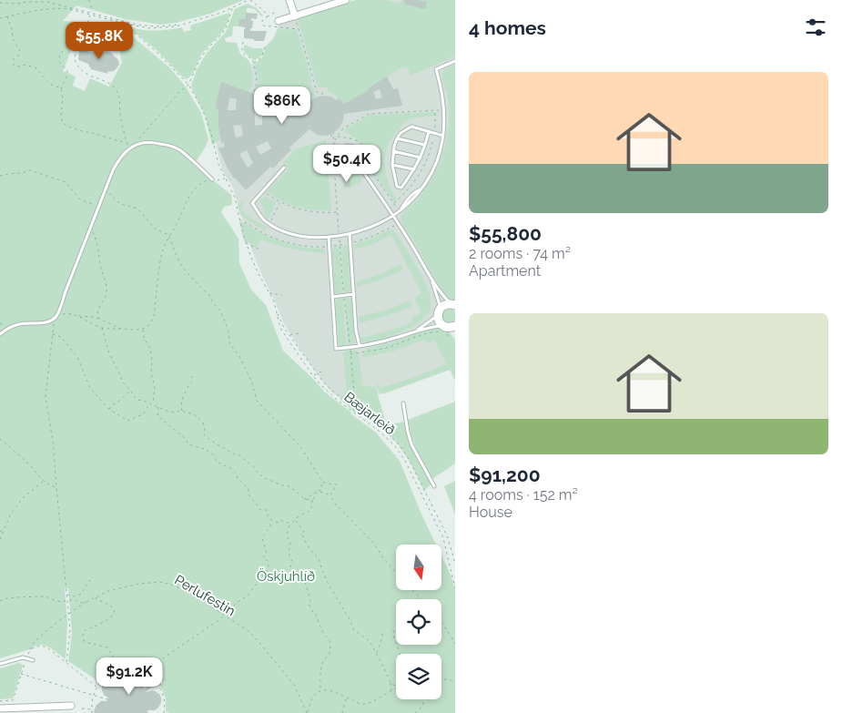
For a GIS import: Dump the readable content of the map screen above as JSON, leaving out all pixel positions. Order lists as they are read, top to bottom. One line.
{"streets":{"path":["Bæjarleið","Perlufestin"]},"parks":["Öskjuhlíð"],"north":"bottom","page":{"heading":"4 homes","price":["$55.8K","$86K","$50.4K","$91.2K"],"list":[{"name":"$55,800","note":"2 rooms · 74 m² · Apartment"},{"name":"$91,200","note":"4 rooms · 152 m² · House"}]}}
